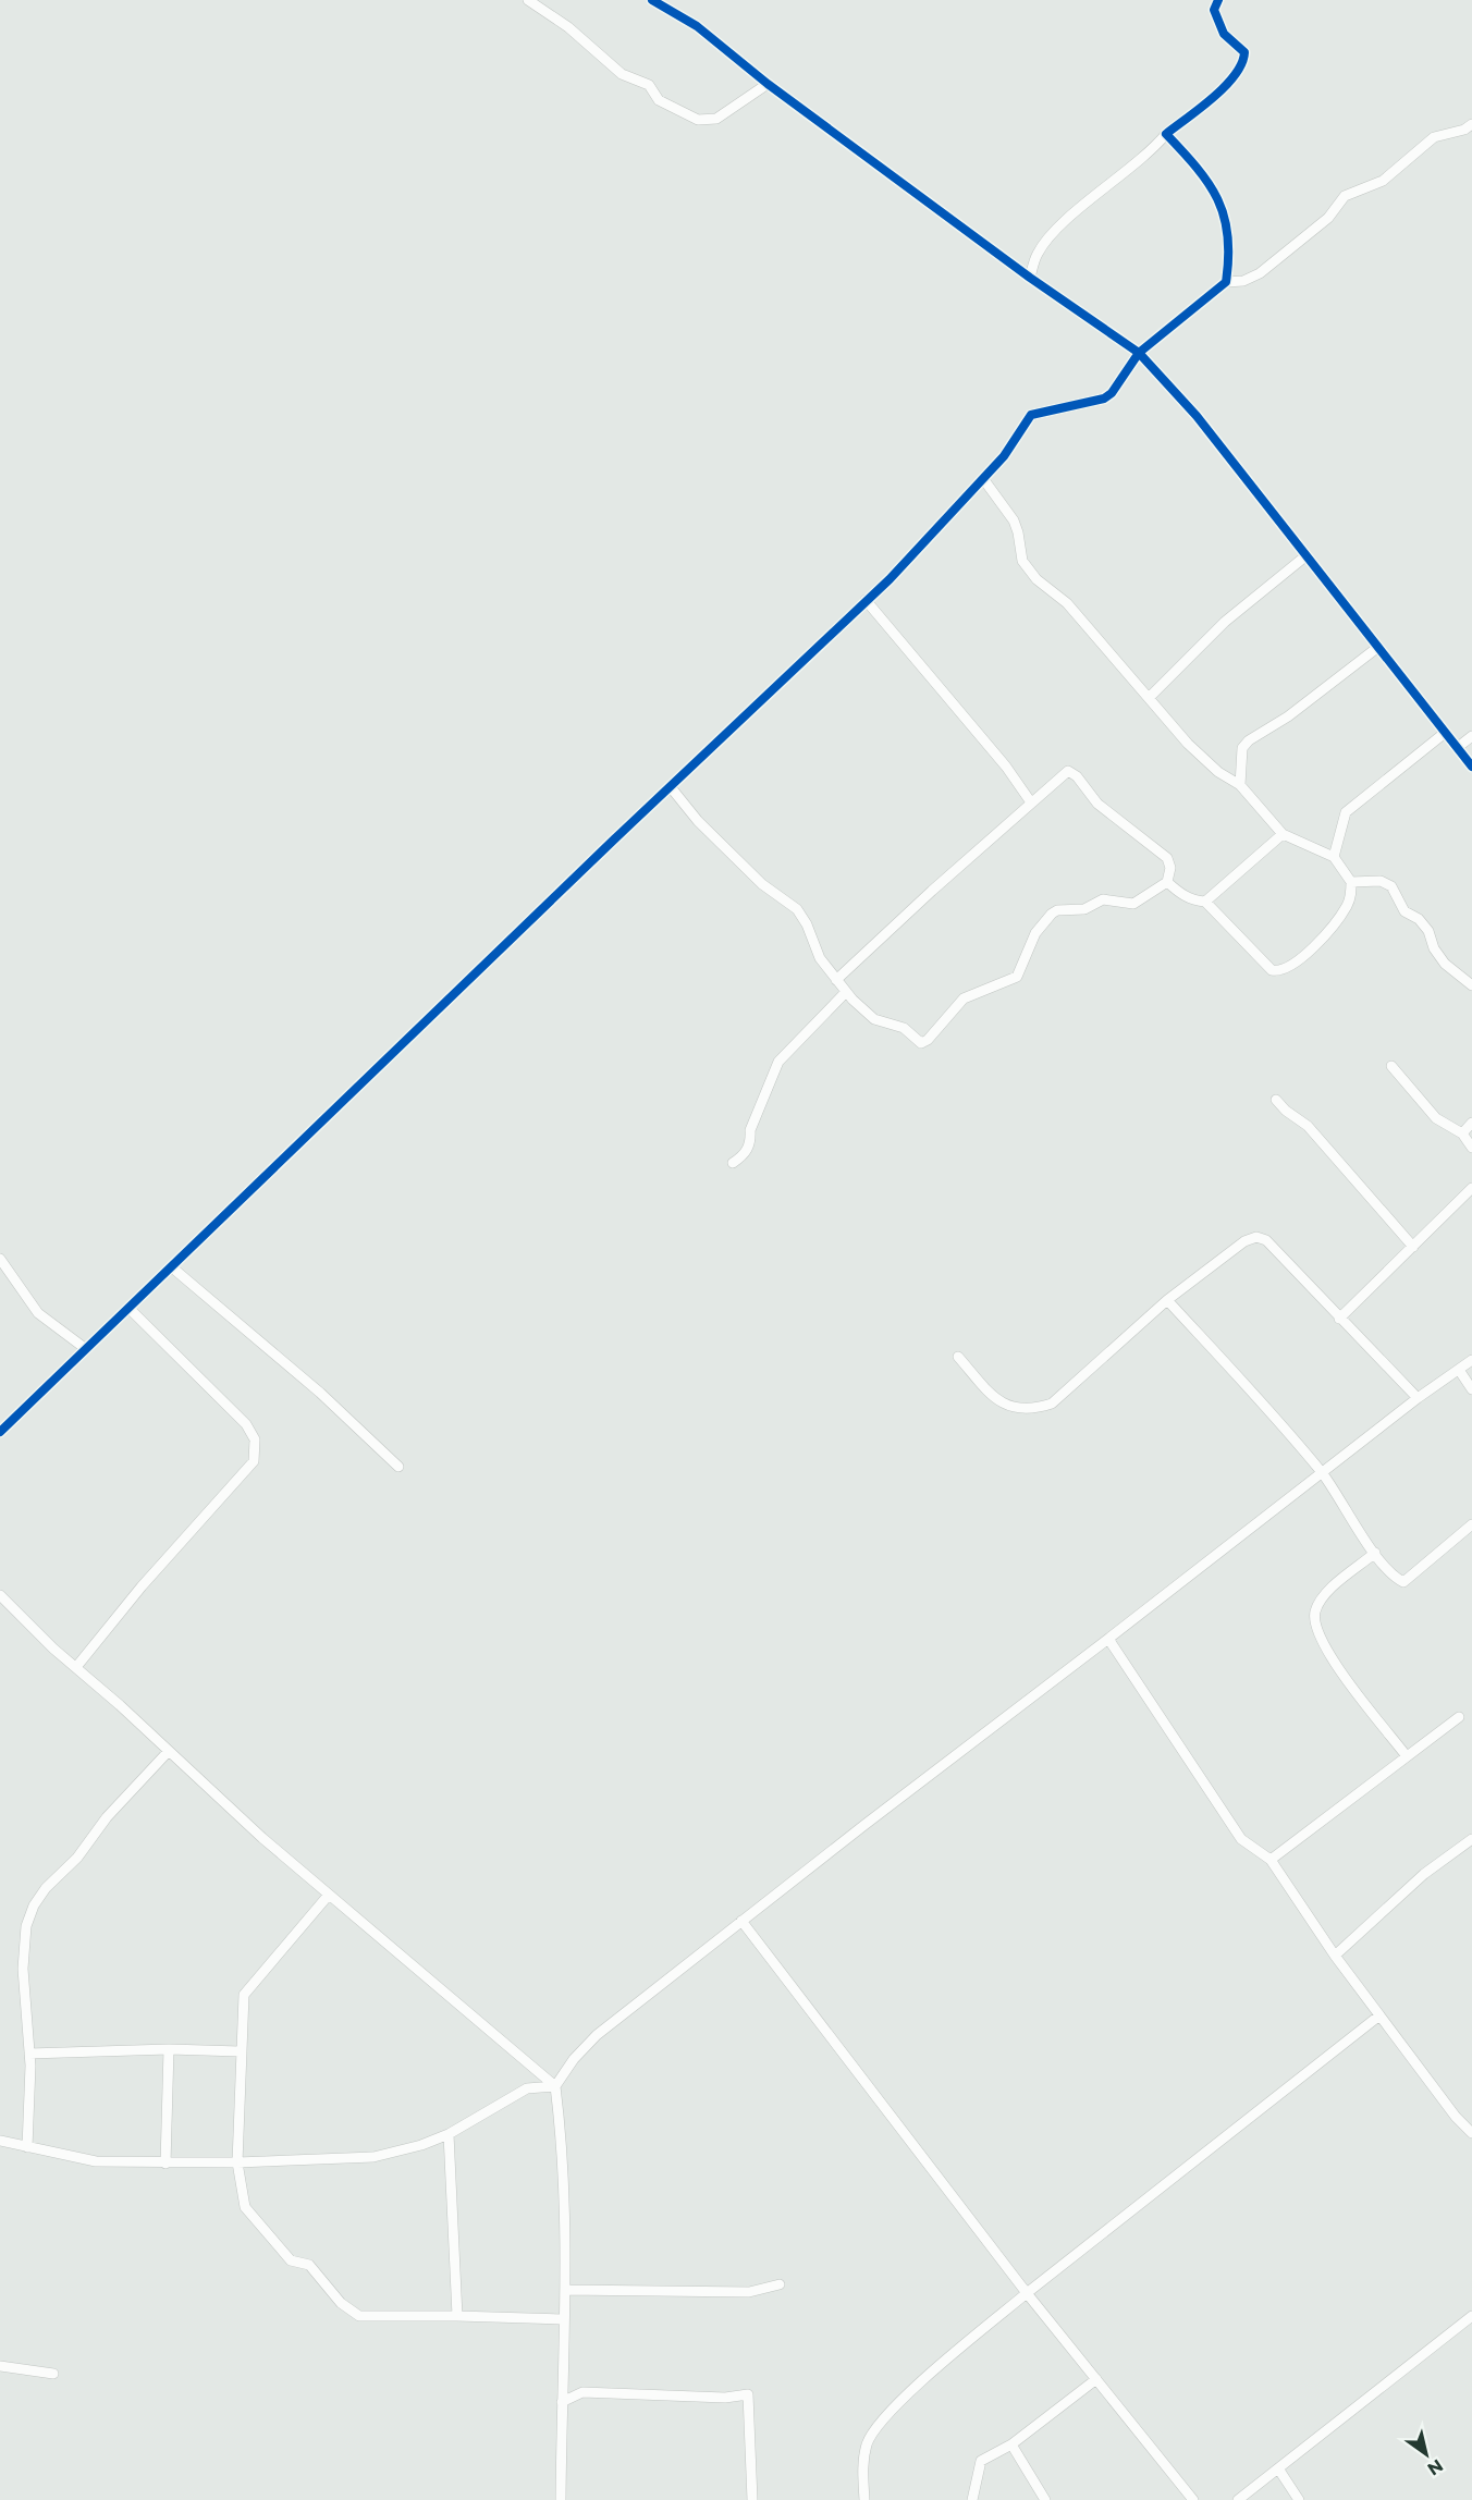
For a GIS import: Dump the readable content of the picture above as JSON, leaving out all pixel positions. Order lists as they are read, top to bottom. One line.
{"north":"bottom right"}
